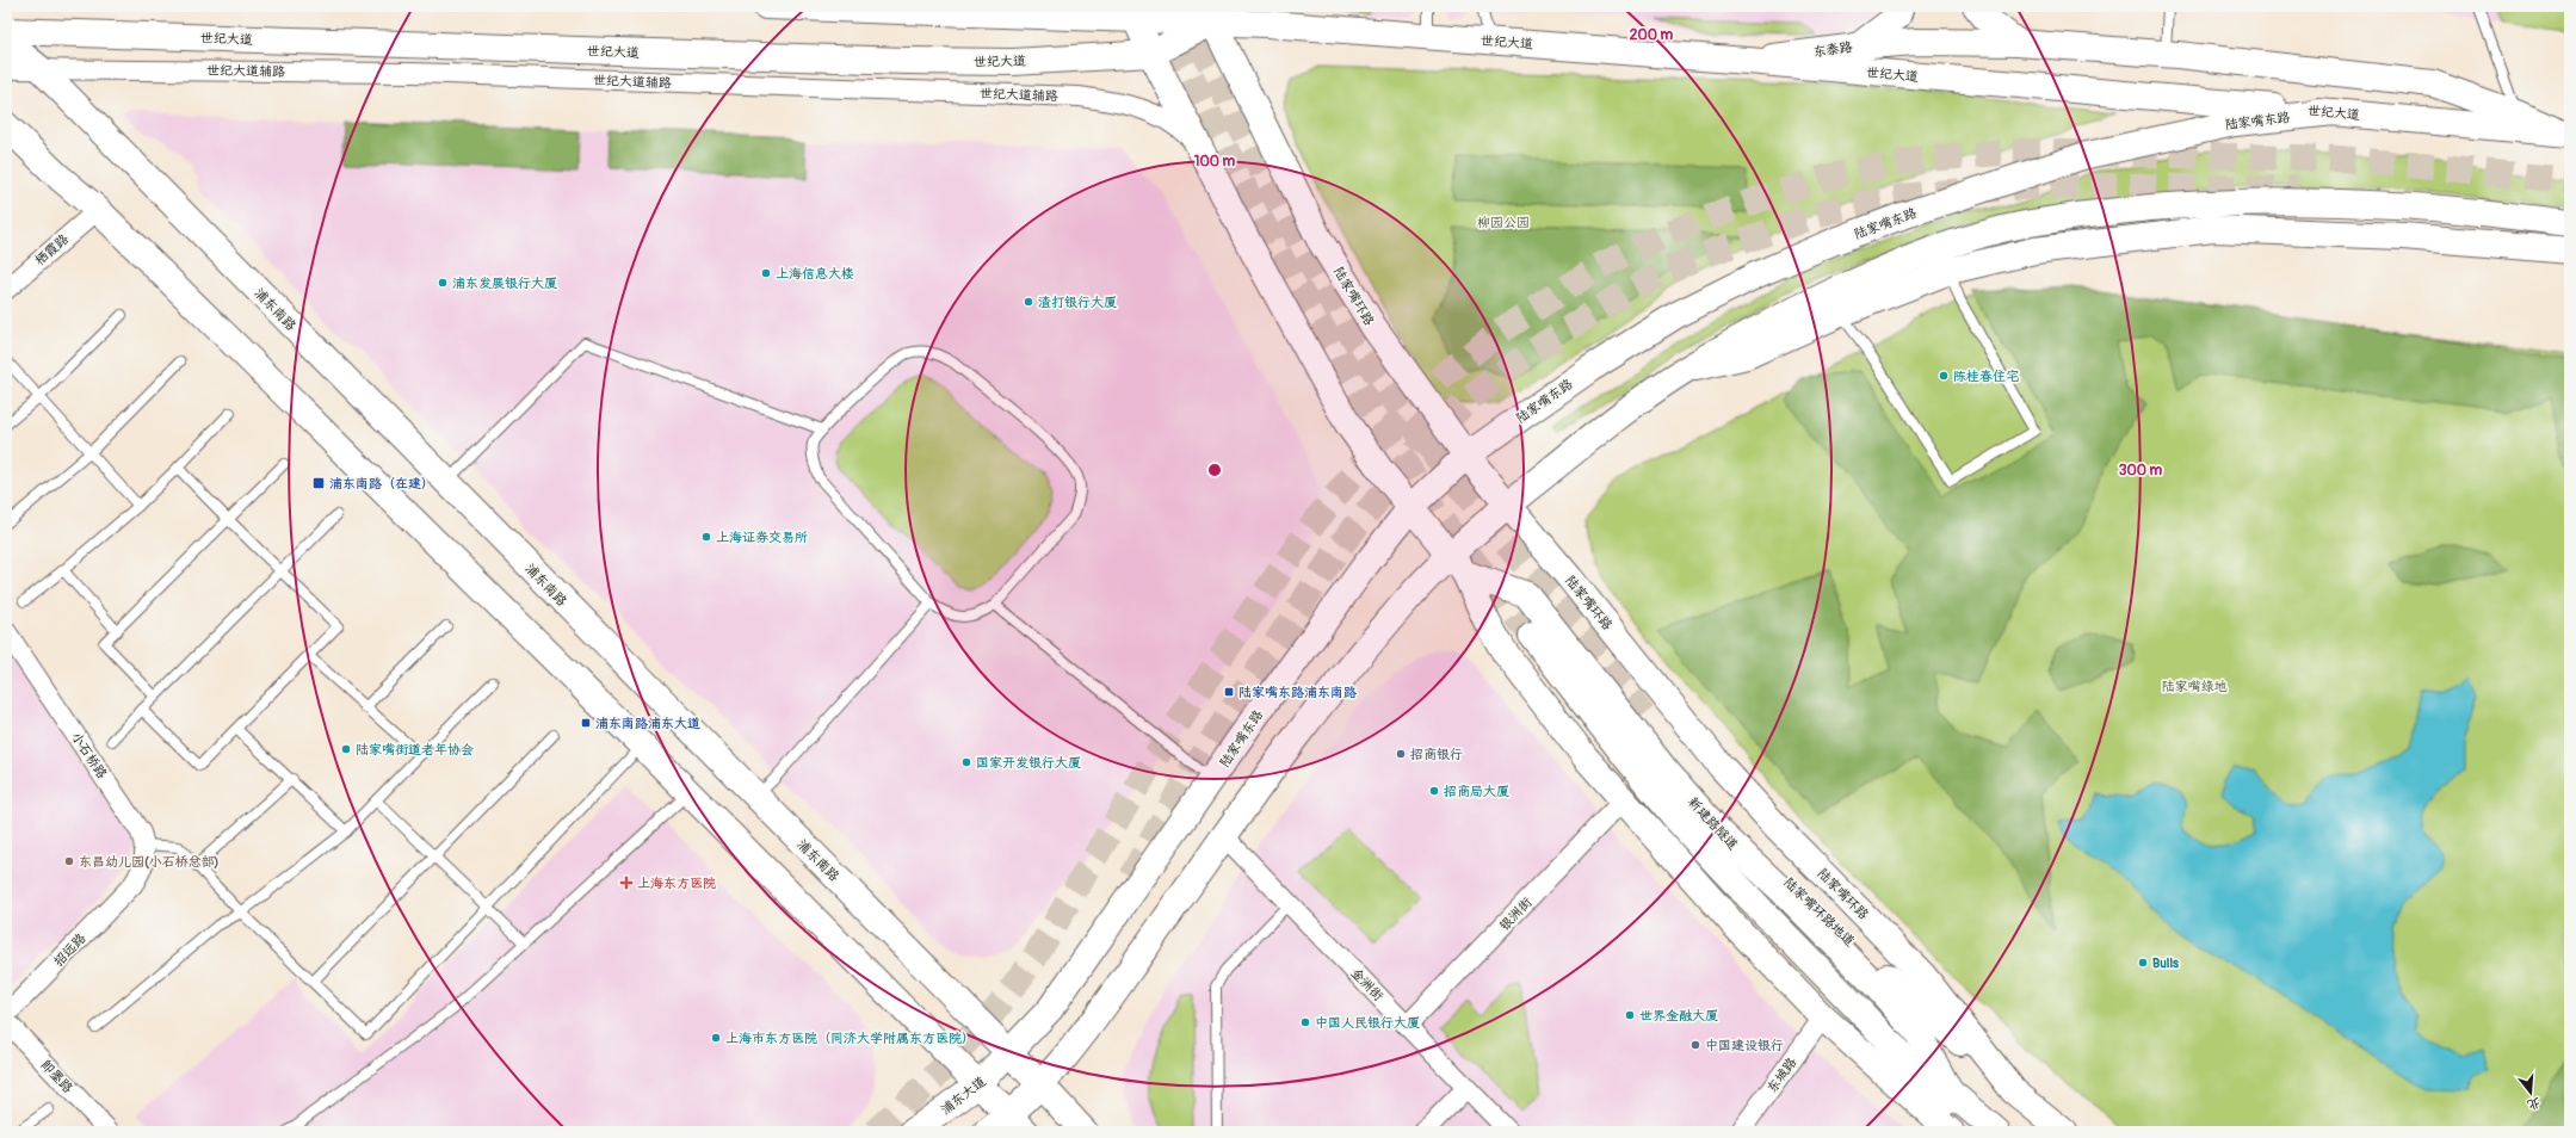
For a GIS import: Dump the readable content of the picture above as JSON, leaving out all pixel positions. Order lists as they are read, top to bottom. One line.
{"streets":{"main road":["世纪大道","东泰路","陆家嘴东路","陆家嘴环路","浦东南路","新建路隧道","陆家嘴环路地道","浦东大道"],"street":["世纪大道辅路","栖霞路","小石桥路","银洲街","招远路","金洲街","东城路","即墨路"]},"crossings":[["世纪大道","东泰路"],["世纪大道","陆家嘴东路"],["世纪大道","陆家嘴环路"],["世纪大道辅路","浦东南路"],["陆家嘴东路","陆家嘴环路"],["陆家嘴东路","浦东南路"],["陆家嘴东路","浦东大道"],["陆家嘴环路","陆家嘴环路地道"],["浦东南路","浦东大道"],["小石桥路","招远路"],["银洲街","金洲街"]],"parks":["柳园公园","陆家嘴绿地"],"places":{"other":["上海信息大楼","浦东发展银行大厦","渣打银行大厦","陈桂春住宅","上海证券交易所","陆家嘴街道老年协会","招商银行","国家开发银行大厦","招商局大厦","东昌幼儿园(小石桥总部)","Bulls","世界金融大厦","中国人民银行大厦","上海市东方医院（同济大学附属东方医院）","中国建设银行"],"transit":["浦东南路（在建）","陆家嘴东路浦东南路","浦东南路浦东大道"],"health":["上海东方医院"]},"north":"bottom","rings":["200 m","100 m","300 m"]}
